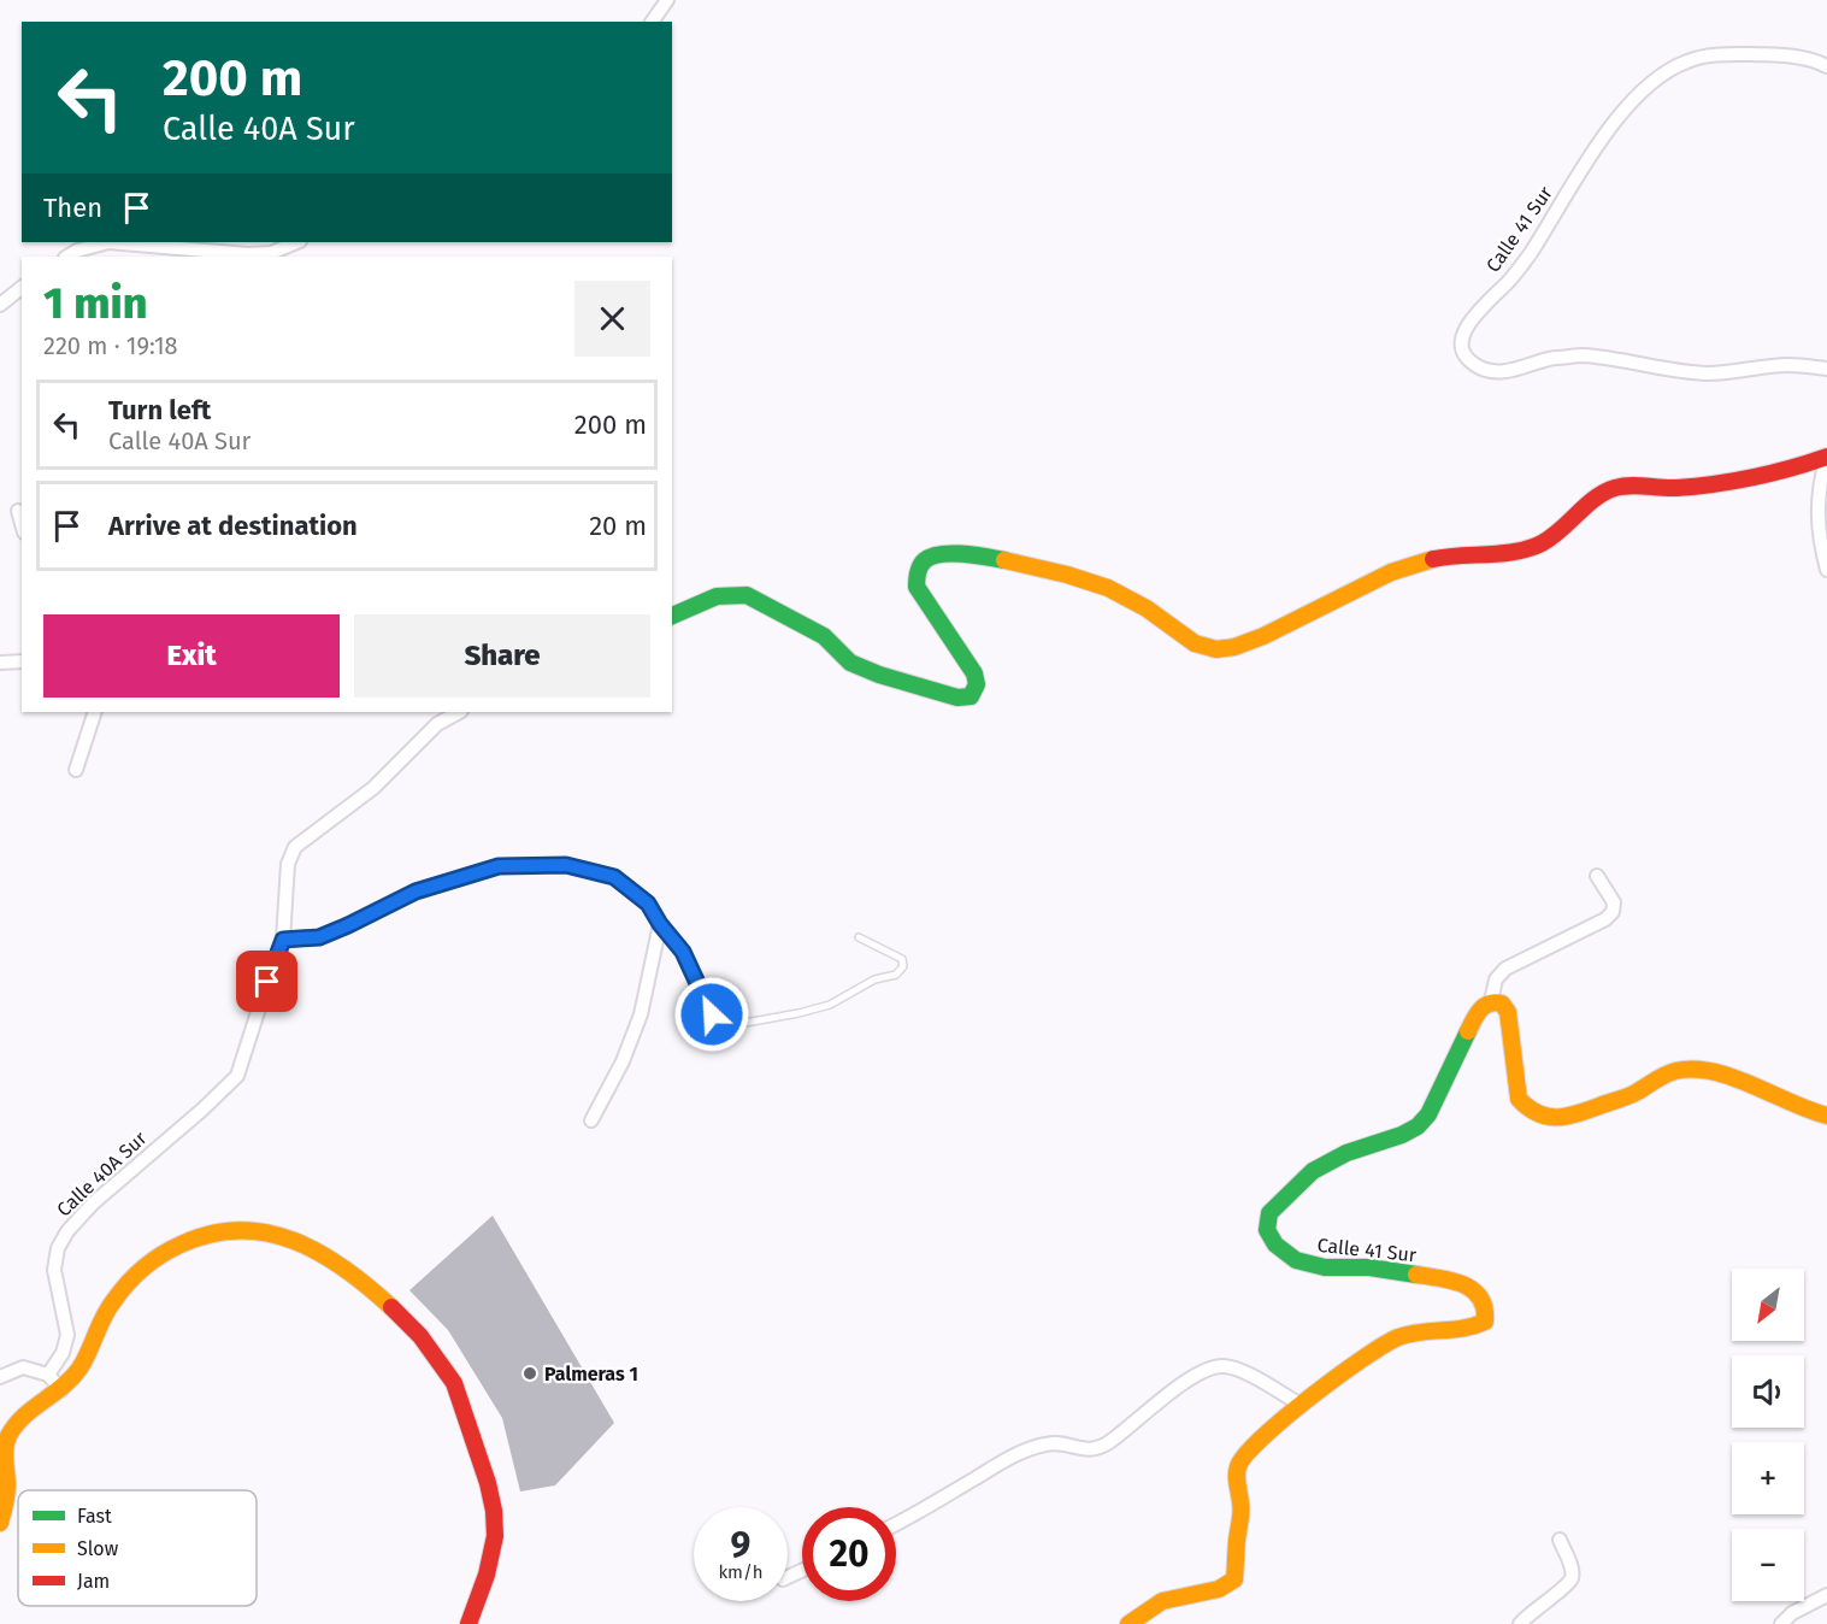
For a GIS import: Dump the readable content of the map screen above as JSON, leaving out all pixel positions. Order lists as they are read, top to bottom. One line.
{"streets":{"street":["Calle 41 Sur","Calle 40A Sur"]},"places":["Palmeras 1"],"legend":["Fast","Slow","Jam"],"north":"bottom left","page":{"turn":["200 m","Calle 40A Sur"],"then":"Then","heading":["1 min","220 m · 19:18"],"list":[{"name":"Turn left","note":"Calle 40A Sur","value":"200 m"},{"name":"Arrive at destination","value":"20 m"}],"buttons":["Exit","Share"],"map_buttons":["+","−"],"speed":"9 km/h","limit":"20"}}
